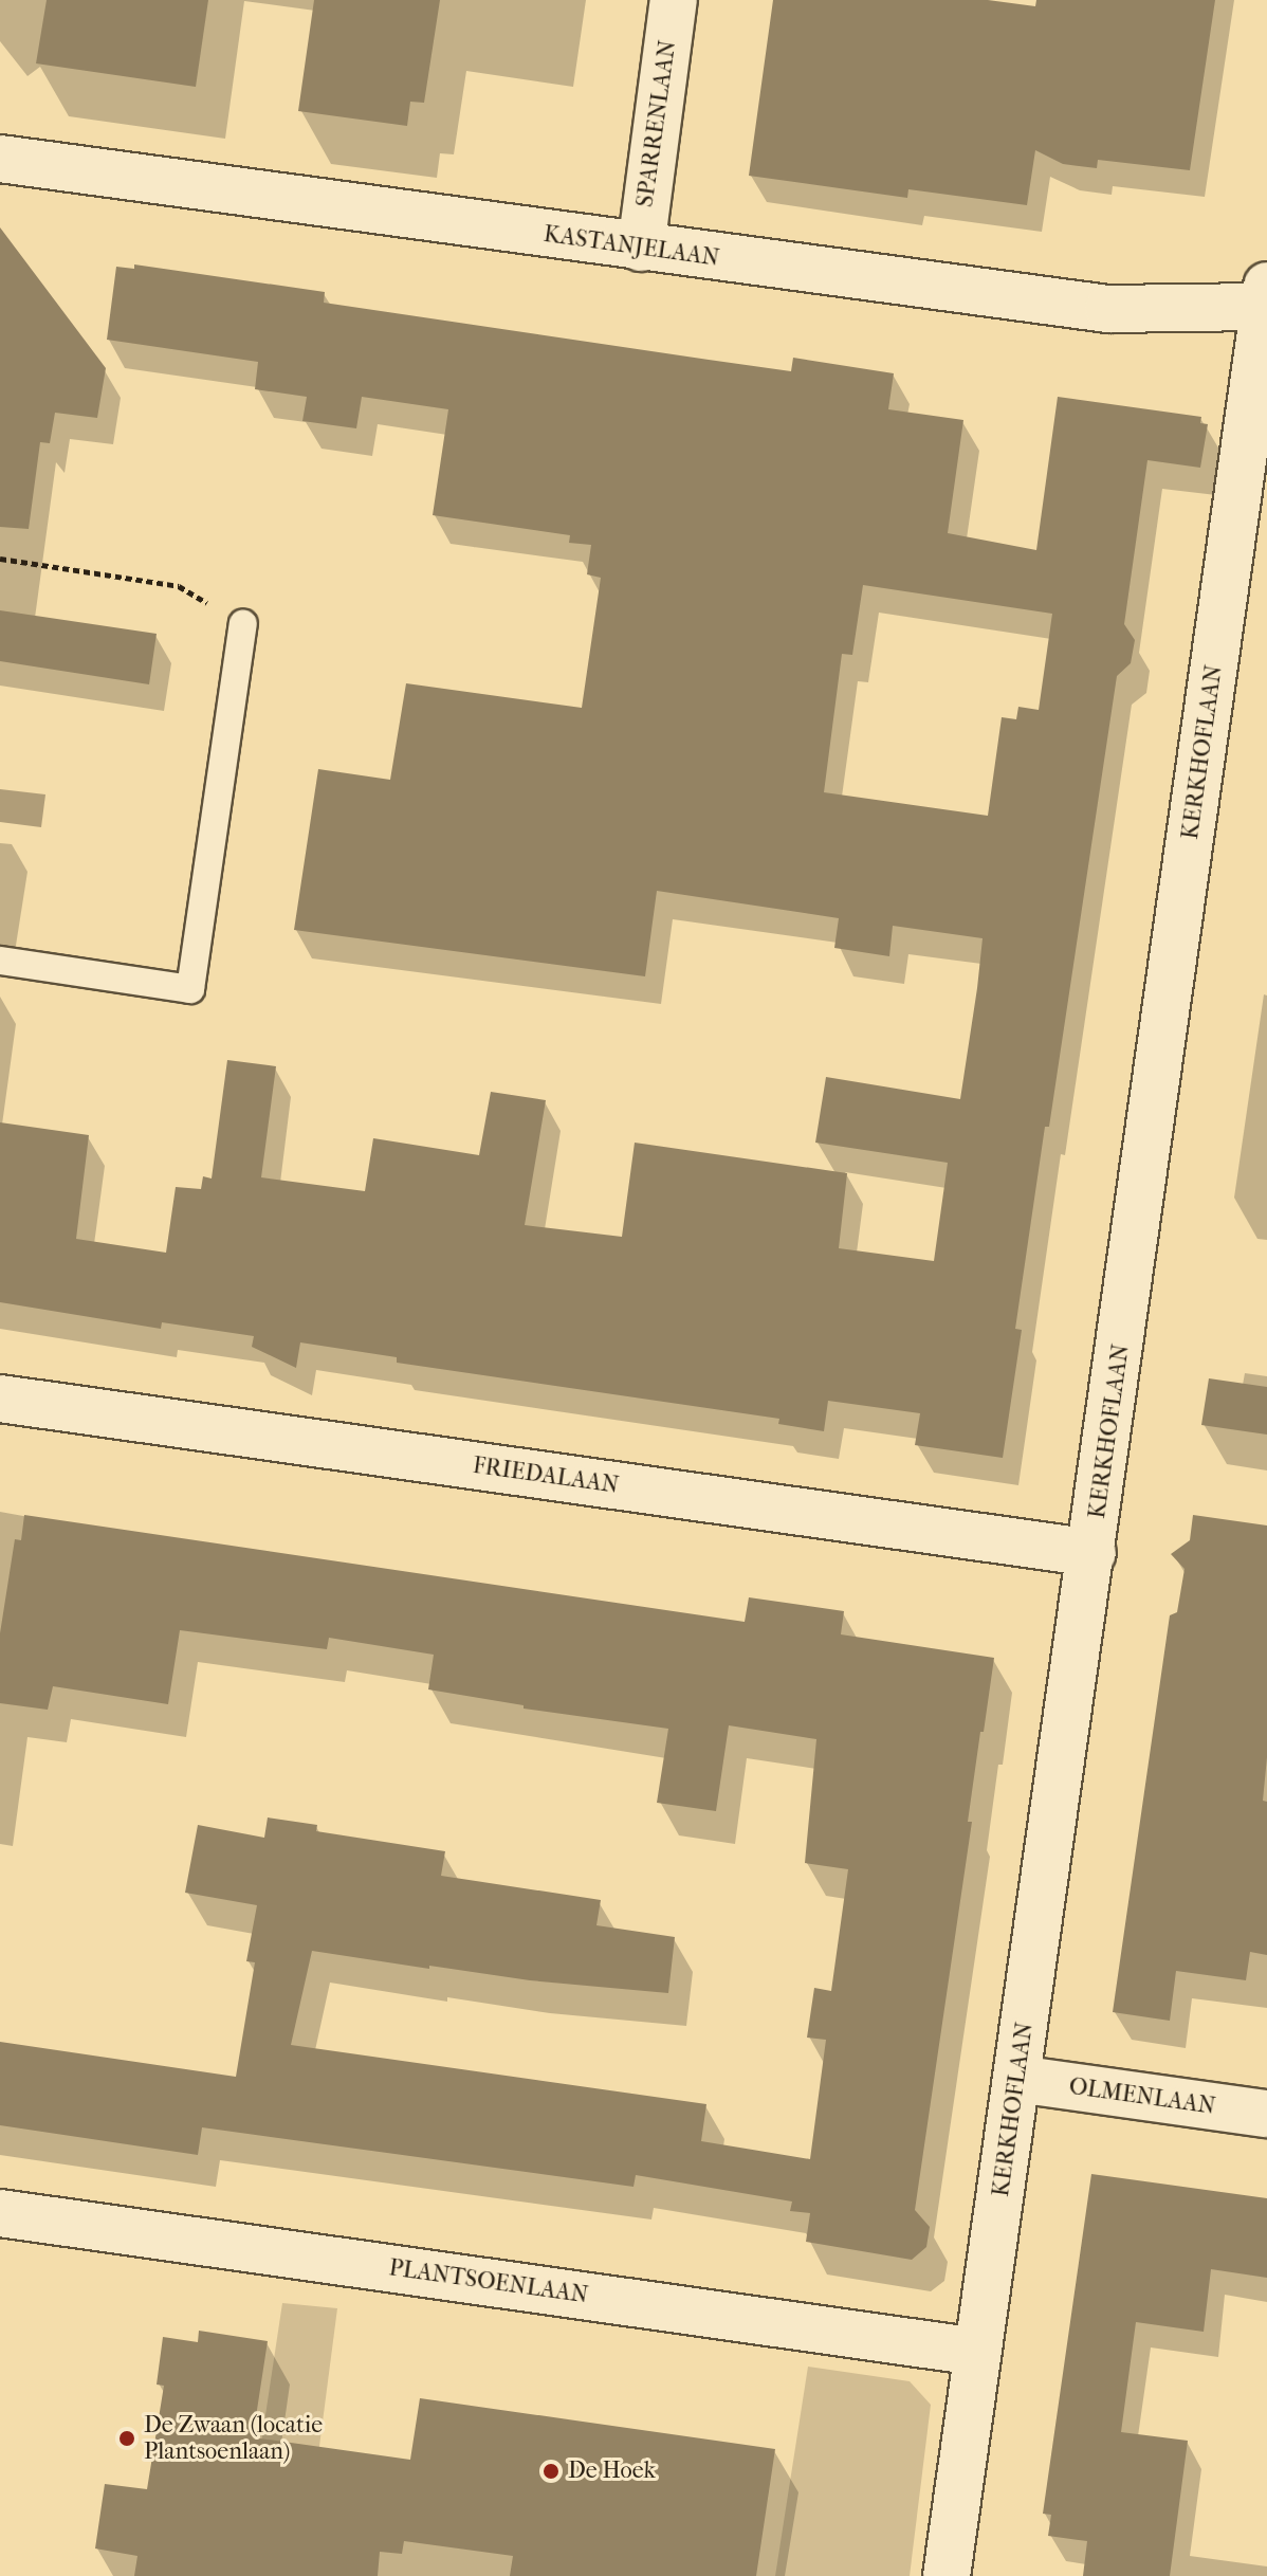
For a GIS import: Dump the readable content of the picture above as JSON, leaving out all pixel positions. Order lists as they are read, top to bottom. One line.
{"streets":{"street":["SPARRENLAAN","KASTANJELAAN","KERKHOFLAAN","FRIEDALAAN","OLMENLAAN","PLANTSOENLAAN"]},"crossings":[["SPARRENLAAN","KASTANJELAAN"],["KASTANJELAAN","KERKHOFLAAN"],["KERKHOFLAAN","FRIEDALAAN"],["KERKHOFLAAN","OLMENLAAN"],["KERKHOFLAAN","PLANTSOENLAAN"]],"places":["De Zwaan (locatie Plantsoenlaan)","De Hoek"]}
